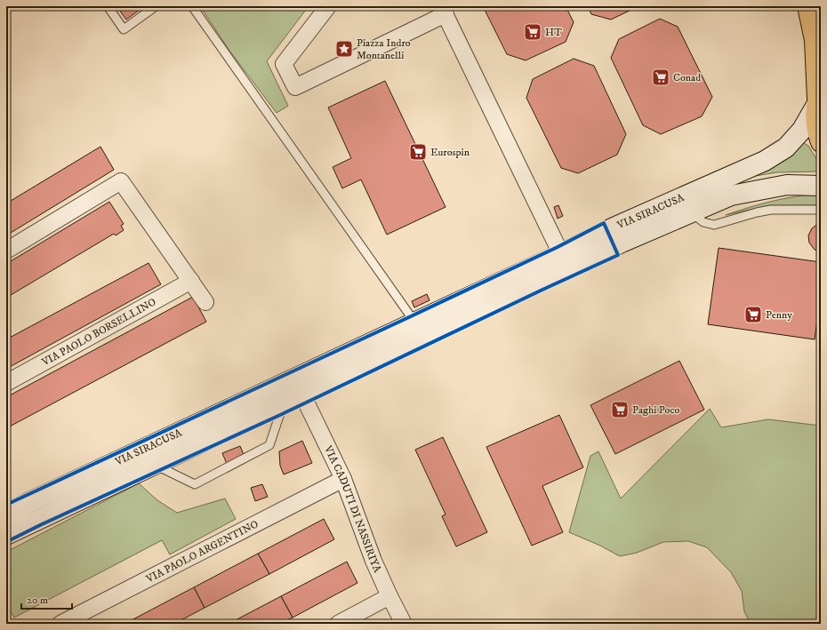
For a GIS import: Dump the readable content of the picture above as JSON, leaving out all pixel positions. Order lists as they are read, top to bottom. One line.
{"streets":{"main road":["VIA SIRACUSA"],"street":["VIA PAOLO BORSELLINO","VIA CADUTI DI NASSIRIYA","VIA PAOLO ARGENTINO"]},"crossings":[["VIA SIRACUSA","VIA CADUTI DI NASSIRIYA"],["VIA CADUTI DI NASSIRIYA","VIA PAOLO ARGENTINO"]],"places":{"supermarket":["HT","Conad","Eurospin","Penny","Paghi Poco"],"place":["Piazza Indro Montanelli"]},"scale_bar":"20 m"}
